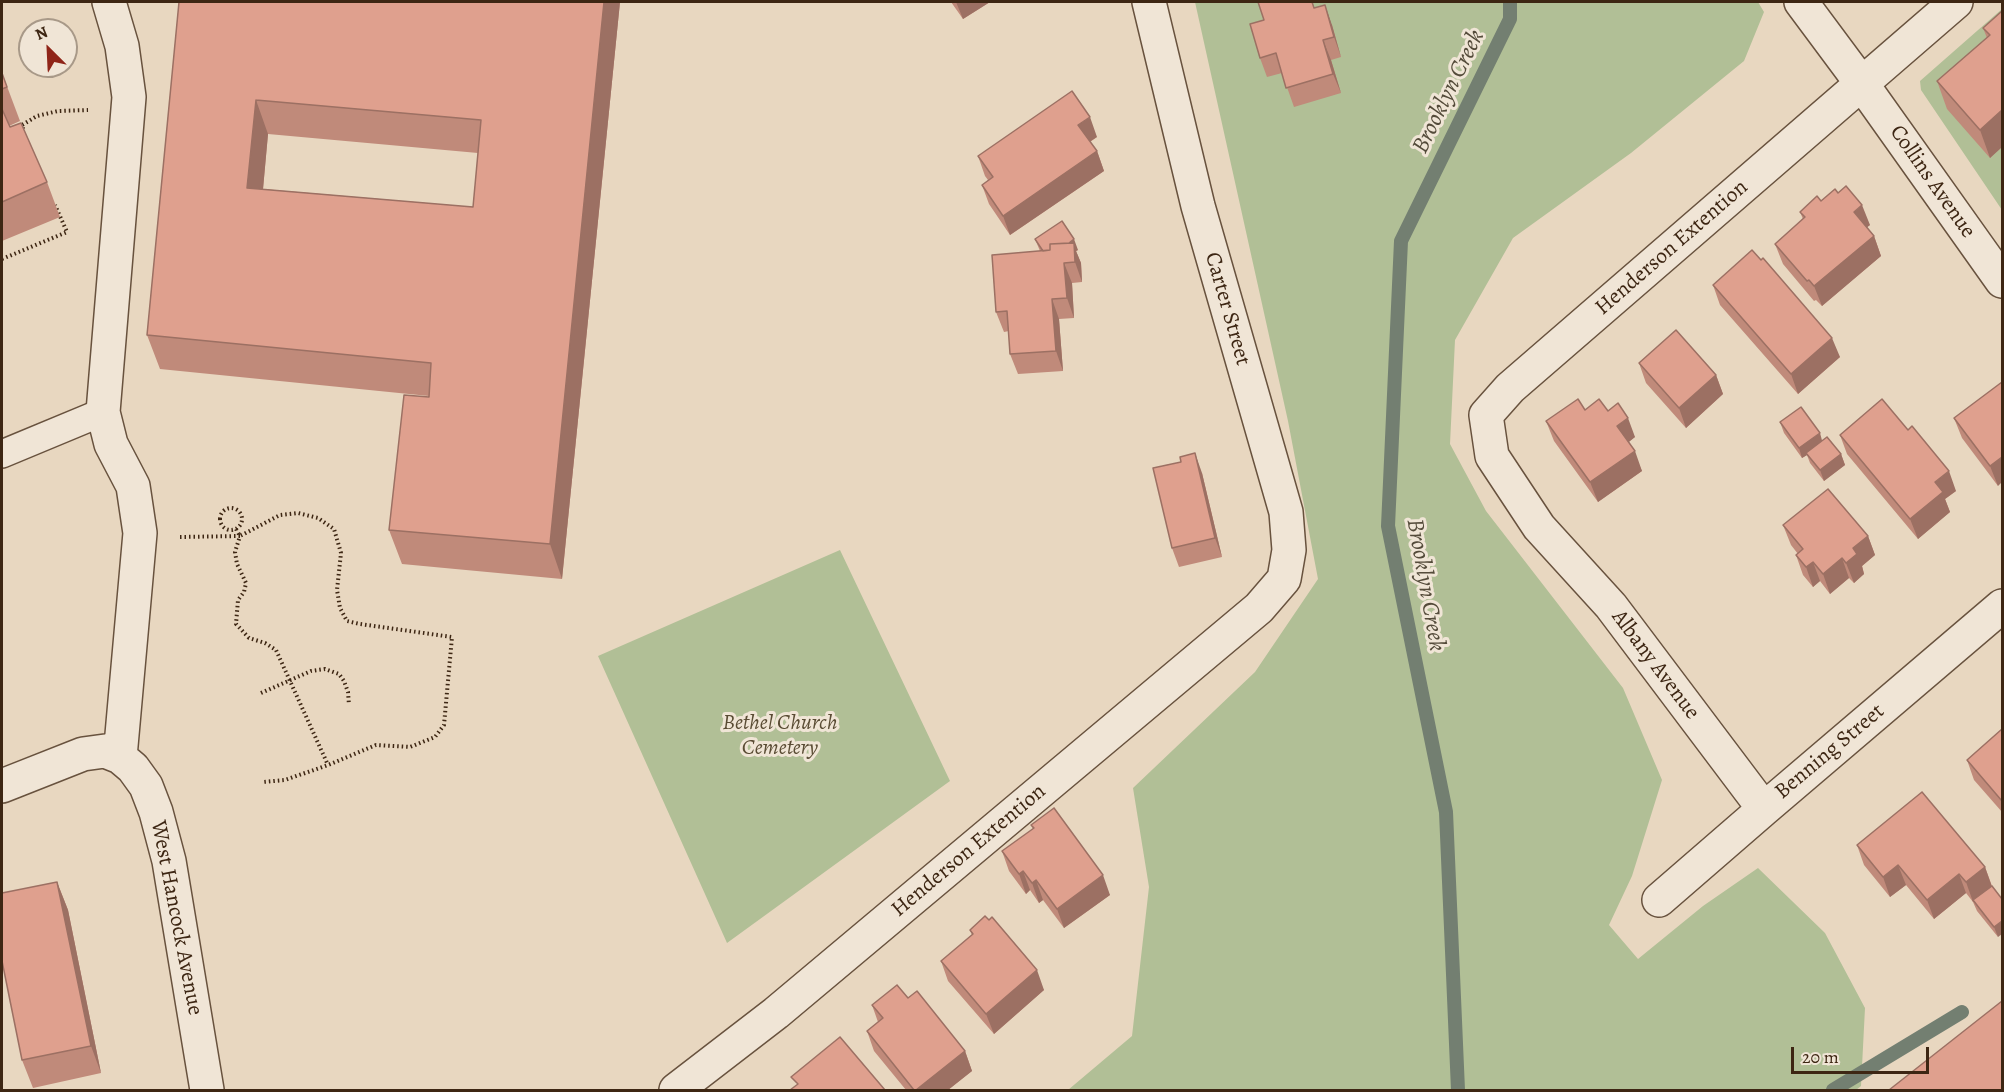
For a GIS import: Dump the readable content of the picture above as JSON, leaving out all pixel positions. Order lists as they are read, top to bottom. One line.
{"streets":{"street":["Collins Avenue","Henderson Extention","Carter Street","Albany Avenue","Benning Street","West Hancock Avenue"]},"crossings":[["Collins Avenue","Henderson Extention"],["Henderson Extention","Carter Street"],["Henderson Extention","Albany Avenue"],["Albany Avenue","Benning Street"]],"water":["Brooklyn Creek"],"parks":["Bethel Church Cemetery"],"scale_bar":"20 m","north":"top left"}
